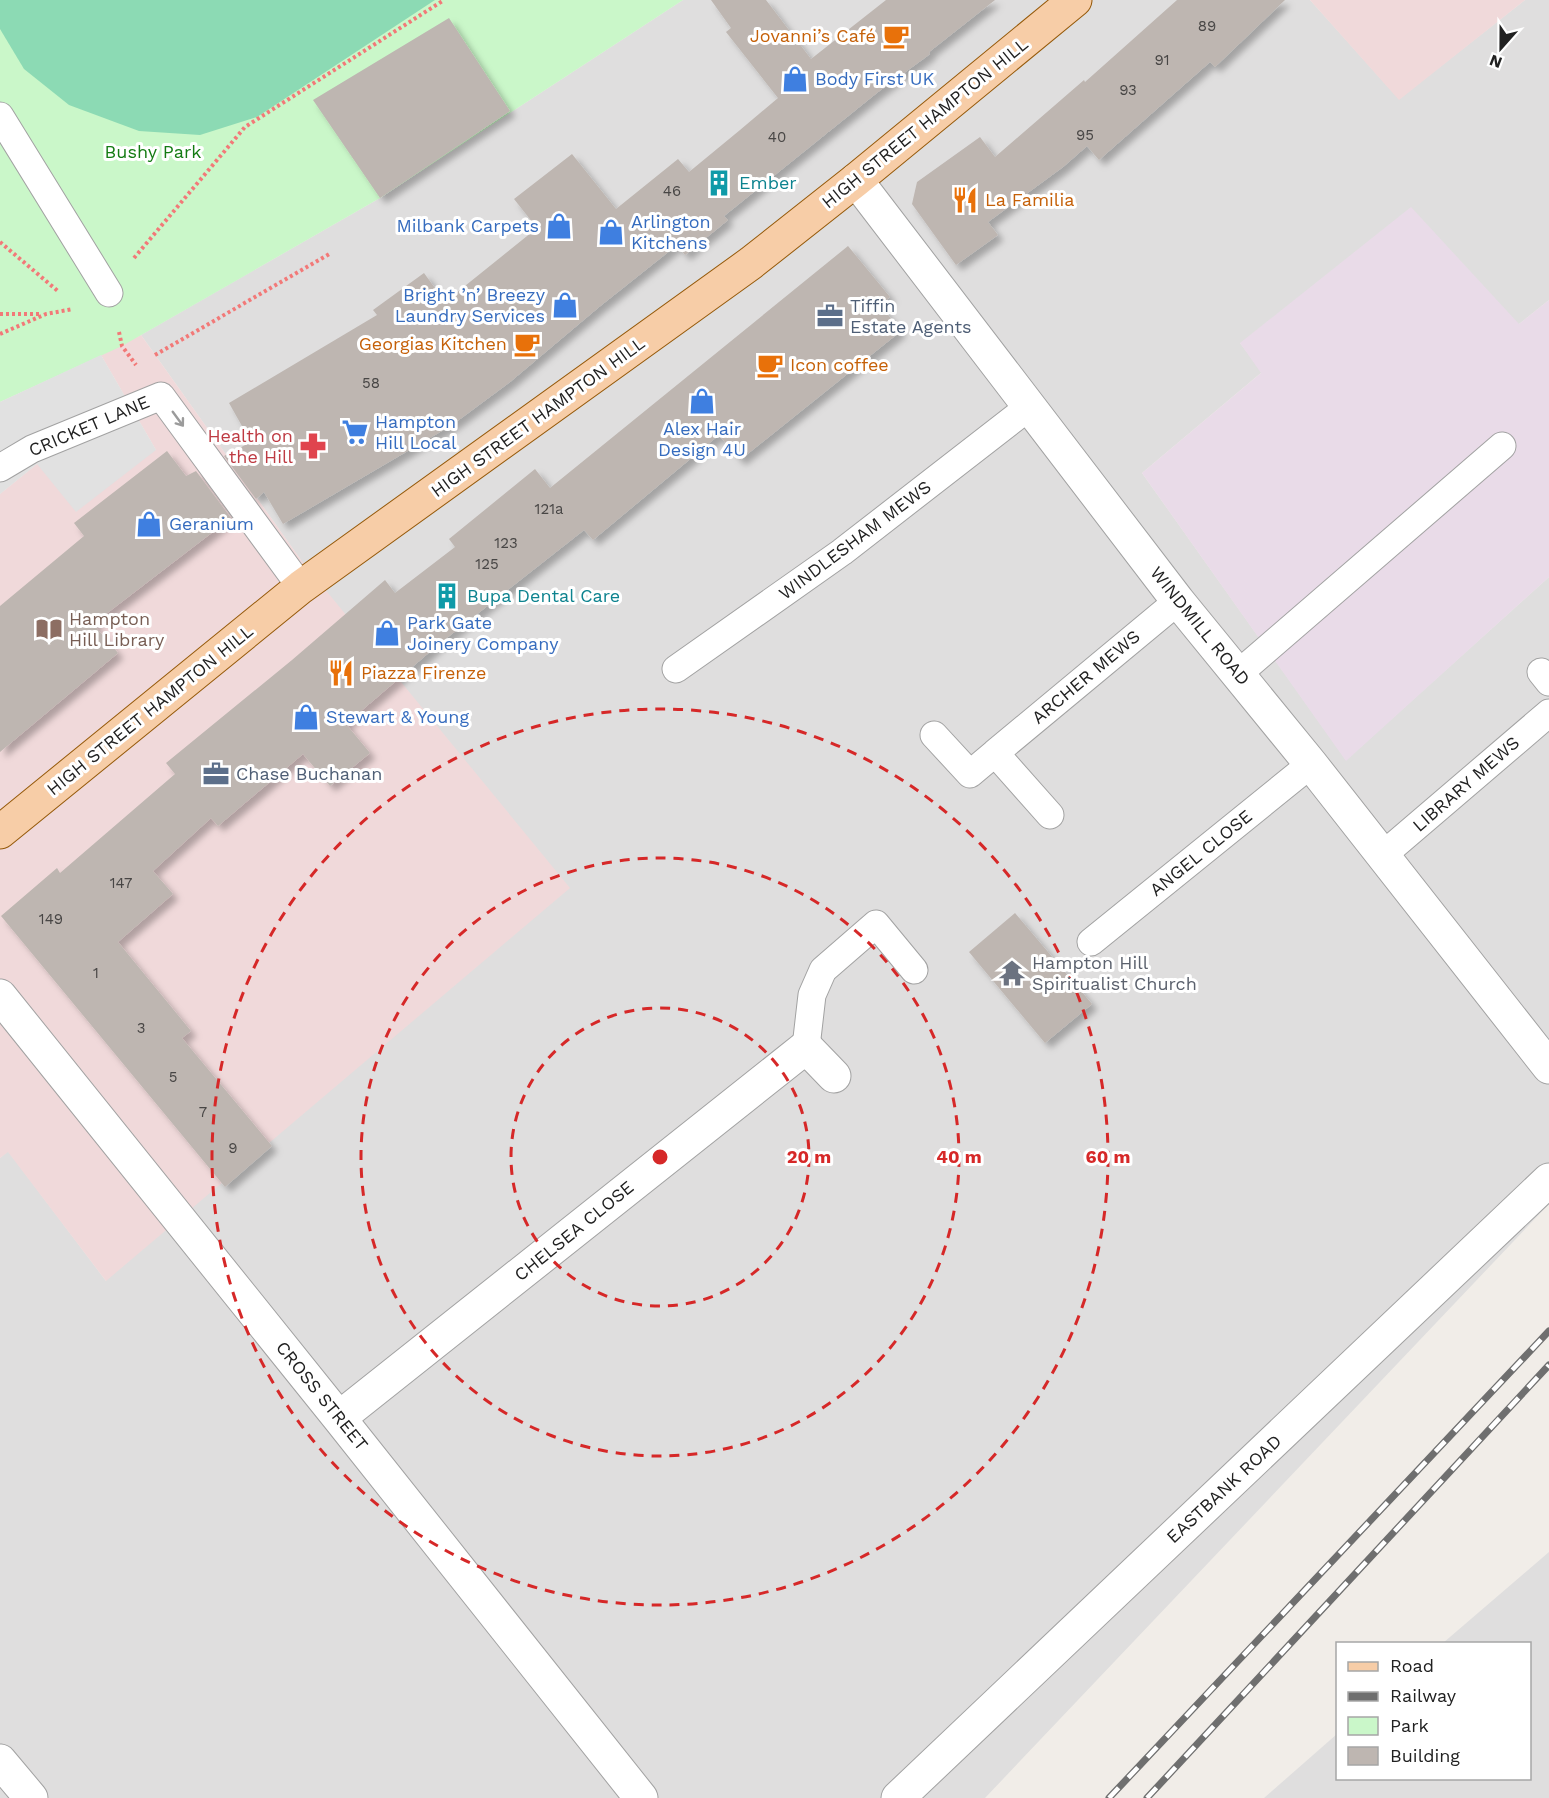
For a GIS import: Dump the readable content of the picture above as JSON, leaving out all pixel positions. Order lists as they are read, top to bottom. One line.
{"streets":{"main road":["HIGH STREET HAMPTON HILL"],"street":["WINDMILL ROAD","CHELSEA CLOSE","CROSS STREET","EASTBANK ROAD"],"lane":["CRICKET LANE","WINDLESHAM MEWS","ARCHER MEWS","LIBRARY MEWS","ANGEL CLOSE"]},"crossings":[["HIGH STREET HAMPTON HILL","CRICKET LANE"],["HIGH STREET HAMPTON HILL","WINDMILL ROAD"],["WINDLESHAM MEWS","WINDMILL ROAD"],["WINDMILL ROAD","ARCHER MEWS"],["WINDMILL ROAD","LIBRARY MEWS"],["WINDMILL ROAD","ANGEL CLOSE"],["CHELSEA CLOSE","CROSS STREET"]],"one_way":["CRICKET LANE"],"parks":["Bushy Park"],"places":{"cafe":["Jovanni’s Café","Georgias Kitchen","Icon coffee"],"shop":["Body First UK","Milbank Carpets","Arlington Kitchens","Bright ’n’ Breezy Laundry Services","Alex Hair Design 4U","Geranium","Park Gate Joinery Company","Stewart & Young"],"building":["Ember","Bupa Dental Care"],"restaurant":["La Familia","Piazza Firenze"],"office":["Tiffin Estate Agents","Chase Buchanan"],"supermarket":["Hampton Hill Local"],"pharmacy":["Health on the Hill"],"library":["Hampton Hill Library"],"temple":["Hampton Hill Spiritualist Church"]},"house_numbers":["89","91","93","95","40","46","58","121a","123","125","147","149","1","3","5","7","9"],"legend":["Road","Railway","Park","Building"],"north":"bottom","rings":["20 m","40 m","60 m"]}
